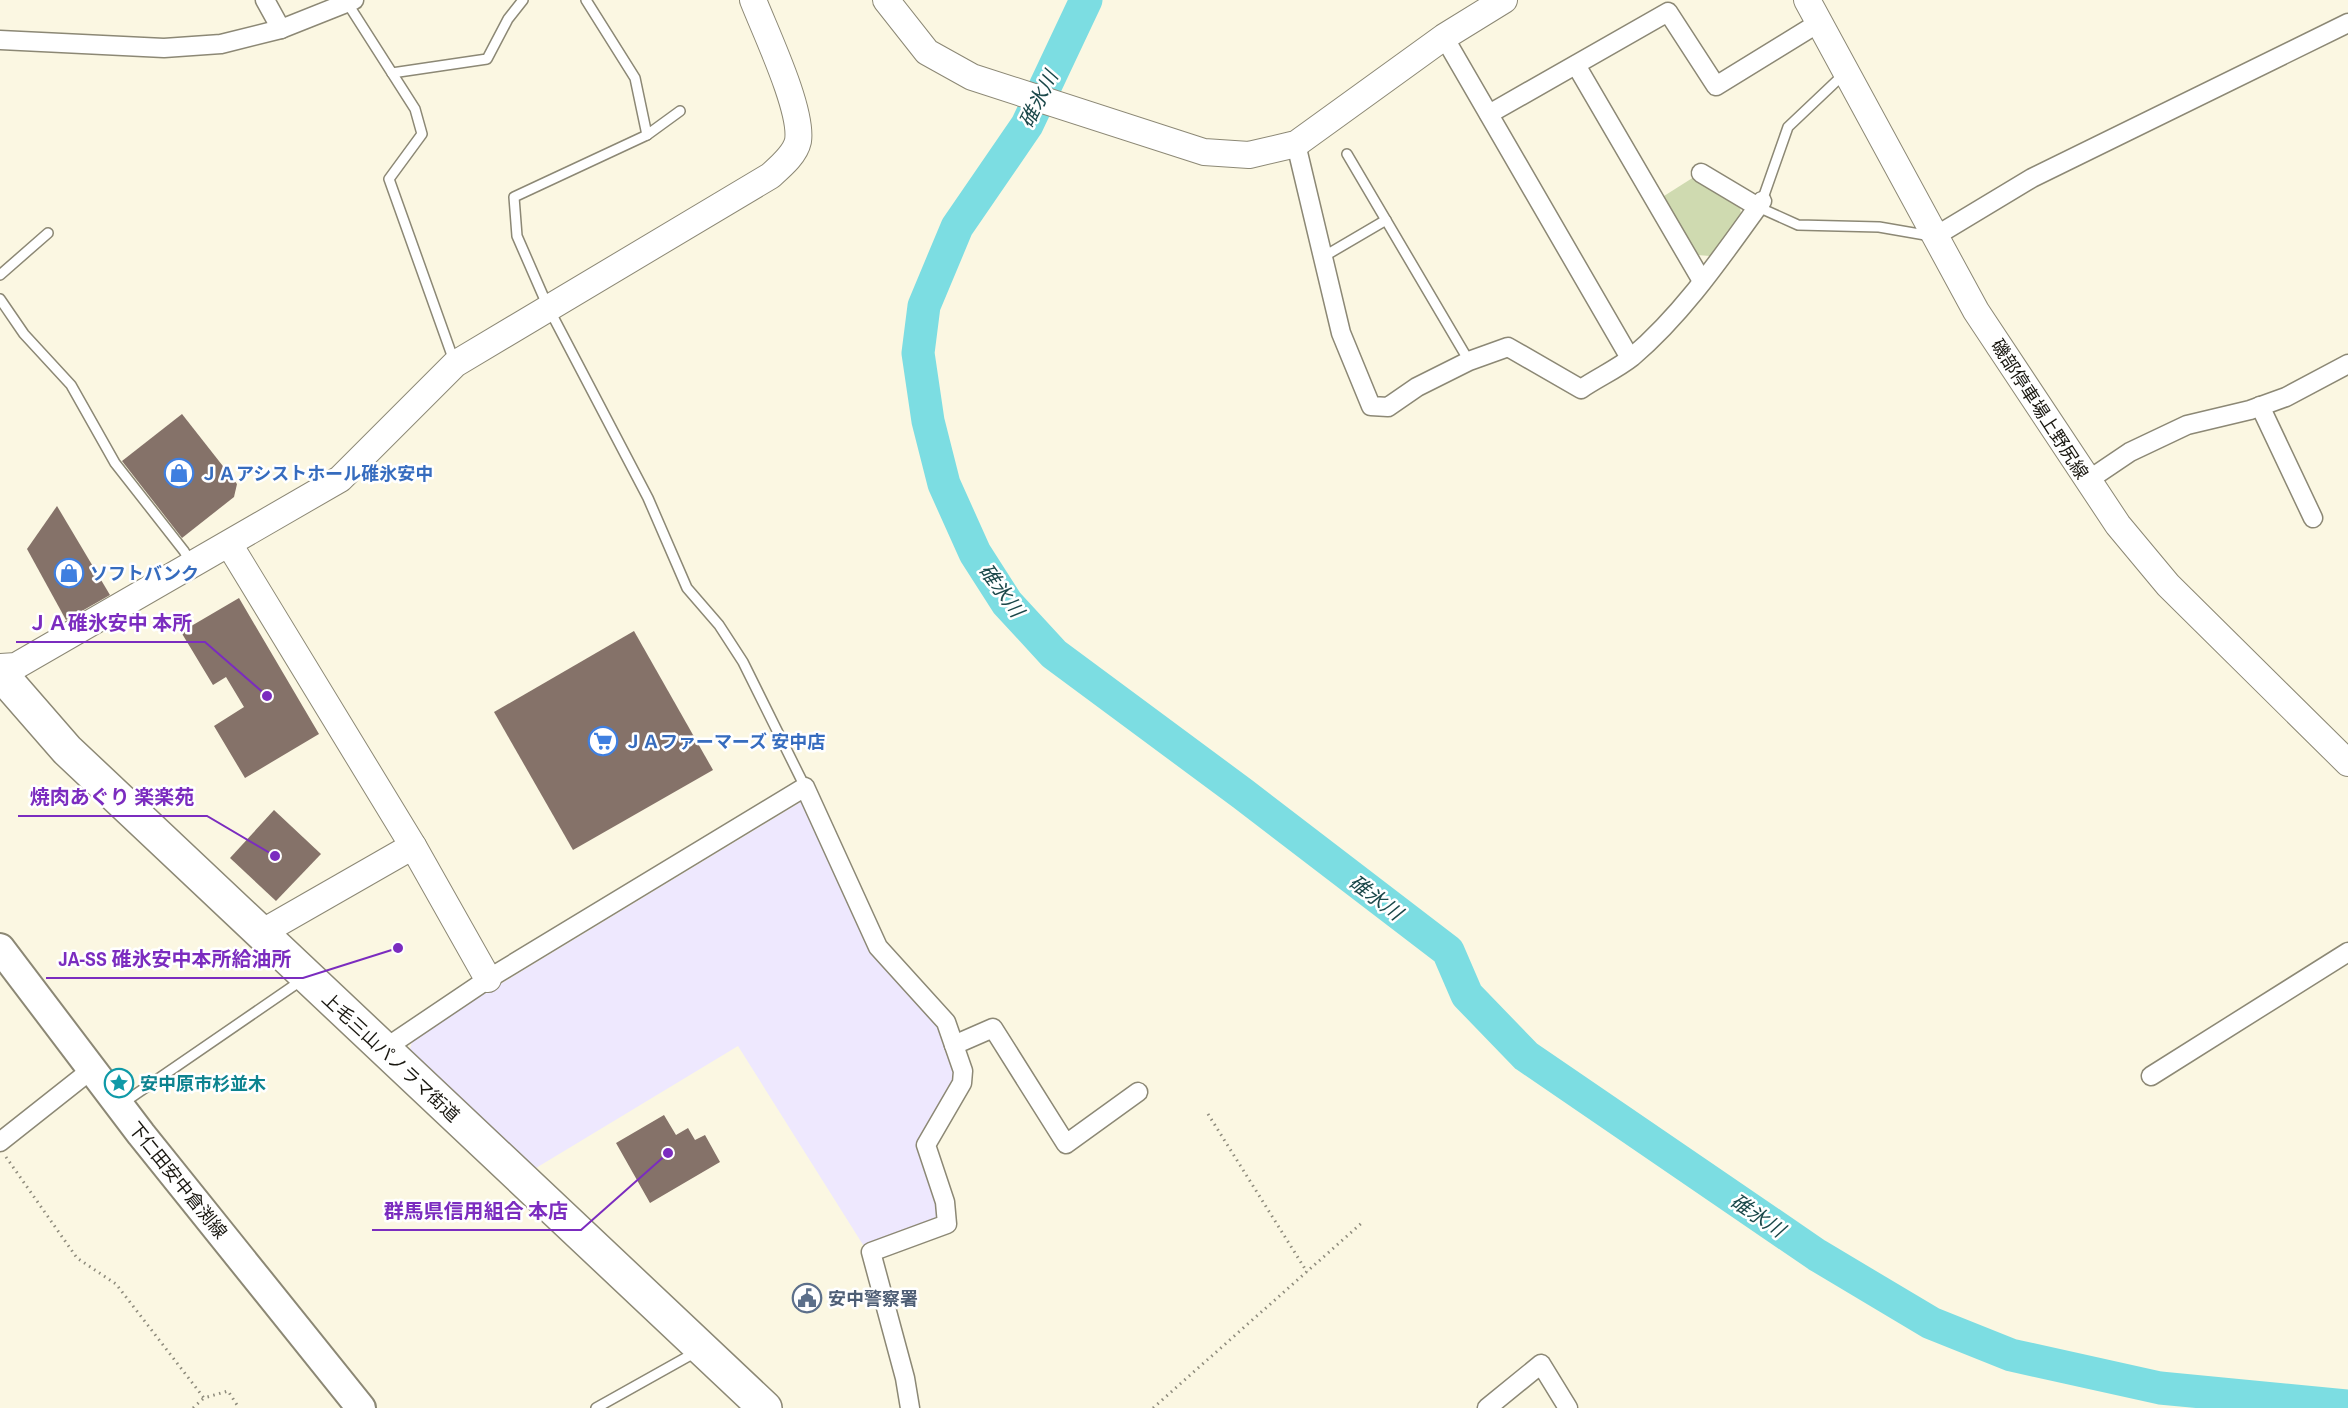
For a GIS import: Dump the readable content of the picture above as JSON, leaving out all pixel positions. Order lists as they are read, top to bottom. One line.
{"streets":{"highway":["上毛三山パノラマ街道"],"main road":["下仁田安中倉渕線"],"street":["磯部停車場上野尻線"]},"water":["碓氷川"],"places":{"shop":["ＪＡアシストホール碓氷安中","ソフトバンク"],"other":["ＪＡ碓氷安中 本所","焼肉あぐり 楽楽苑","JA-SS 碓氷安中本所給油所","群馬県信用組合 本店"],"supermarket":["ＪＡファーマーズ 安中店"],"place":["安中原市杉並木"],"public building":["安中警察署"]}}
